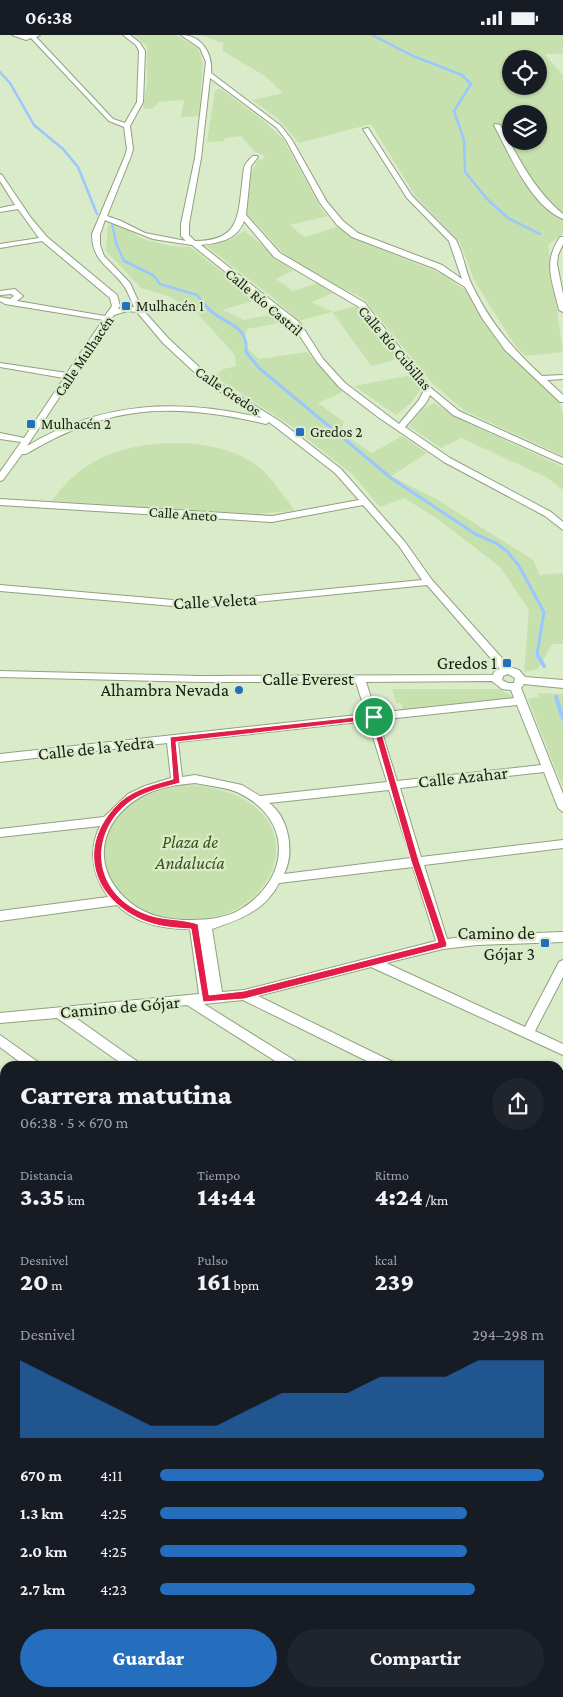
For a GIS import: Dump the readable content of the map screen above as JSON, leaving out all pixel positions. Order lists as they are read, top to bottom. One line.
{"streets":{"street":["Calle Río Castril","Calle Río Cubillas","Calle Mulhacén","Calle Gredos","Calle Aneto","Calle Veleta","Calle Everest","Calle de la Yedra","Calle Azahar","Camino de Gójar"]},"crossings":[["Calle Gredos","Calle Aneto"],["Calle Gredos","Calle Veleta"]],"parks":["Plaza de Andalucía"],"places":{"transit":["Mulhacén 1","Mulhacén 2","Gredos 2","Gredos 1","Camino de Gójar 3"],"other":["Alhambra Nevada"]},"page":{"status":"06:38","heading":["Carrera matutina","06:38 · 5 × 670 m"],"stats":[["Distancia","3.35 km"],["Tiempo","14:44"],["Ritmo","4:24 /km"],["Desnivel","20 m"],["Pulso","161 bpm"],["kcal","239"]],"chart":["Desnivel","294–298 m"],"list":[{"name":"670 m","note":"4:11"},{"name":"1.3 km","note":"4:25"},{"name":"2.0 km","note":"4:25"},{"name":"2.7 km","note":"4:23"}],"buttons":["Guardar","Compartir"]}}
